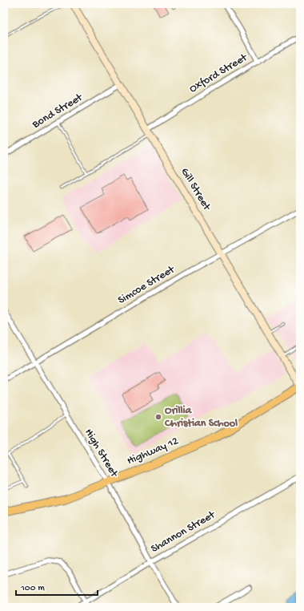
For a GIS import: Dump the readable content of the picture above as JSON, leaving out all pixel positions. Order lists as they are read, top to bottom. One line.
{"streets":{"highway":["Highway 12"],"main road":["Gill Street"],"street":["Oxford Street","Bond Street","Simcoe Street","High Street","Shannon Street"]},"crossings":[["Oxford Street","Gill Street"],["Bond Street","Gill Street"],["Gill Street","Simcoe Street"],["Gill Street","Highway 12"],["Simcoe Street","High Street"],["Highway 12","High Street"],["High Street","Shannon Street"]],"places":["Orillia Christian School"],"scale_bar":"100 m"}
